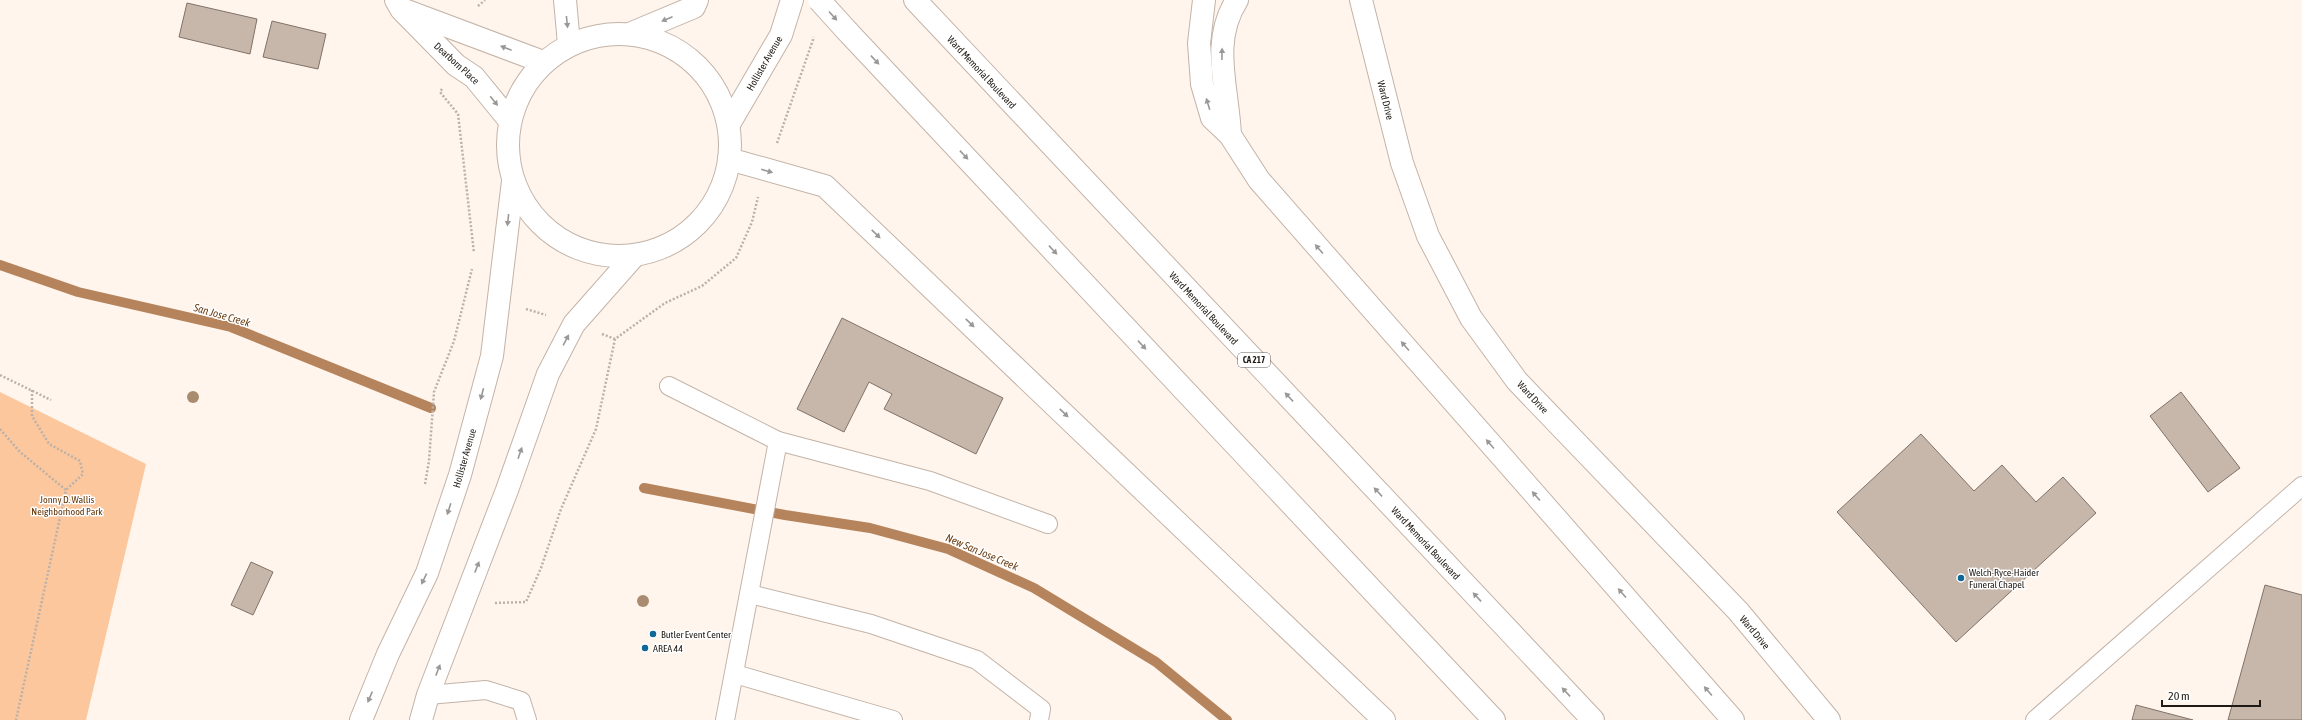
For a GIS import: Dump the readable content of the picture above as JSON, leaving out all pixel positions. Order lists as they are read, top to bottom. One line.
{"streets":{"main road":["Dearborn Place","Hollister Avenue","Ward Memorial Boulevard","Ward Drive","CA 217"]},"water":["San Jose Creek","New San Jose Creek"],"parks":["Jonny D. Wallis Neighborhood Park"],"places":["Welch-Ryce-Haider Funeral Chapel","Butler Event Center","AREA 44"],"scale_bar":"20 m"}
